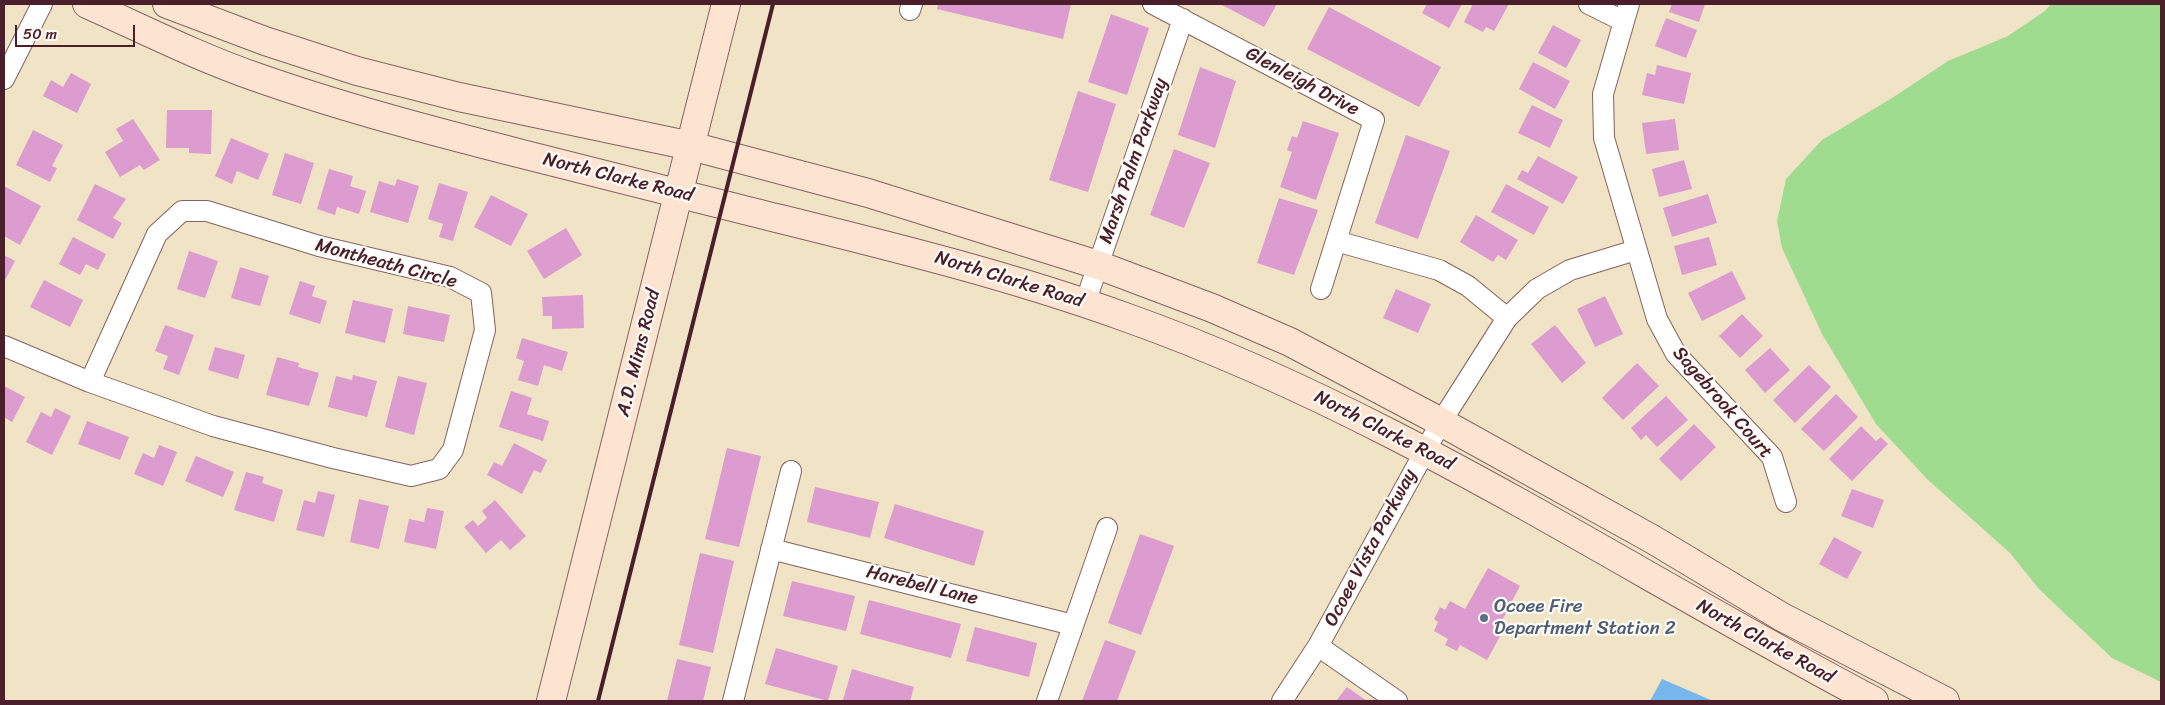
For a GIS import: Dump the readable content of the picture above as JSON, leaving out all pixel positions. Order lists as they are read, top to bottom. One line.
{"streets":{"street":["Glenleigh Drive","Marsh Palm Parkway","North Clarke Road","Montheath Circle","A.D. Mims Road","Sagebrook Court","Ocoee Vista Parkway","Harebell Lane"]},"crossings":[["Glenleigh Drive","Marsh Palm Parkway"],["Marsh Palm Parkway","North Clarke Road"],["North Clarke Road","A.D. Mims Road"],["North Clarke Road","Ocoee Vista Parkway"],["Sagebrook Court","Ocoee Vista Parkway"]],"places":["Ocoee Fire Department Station 2"],"scale_bar":"50 m"}
